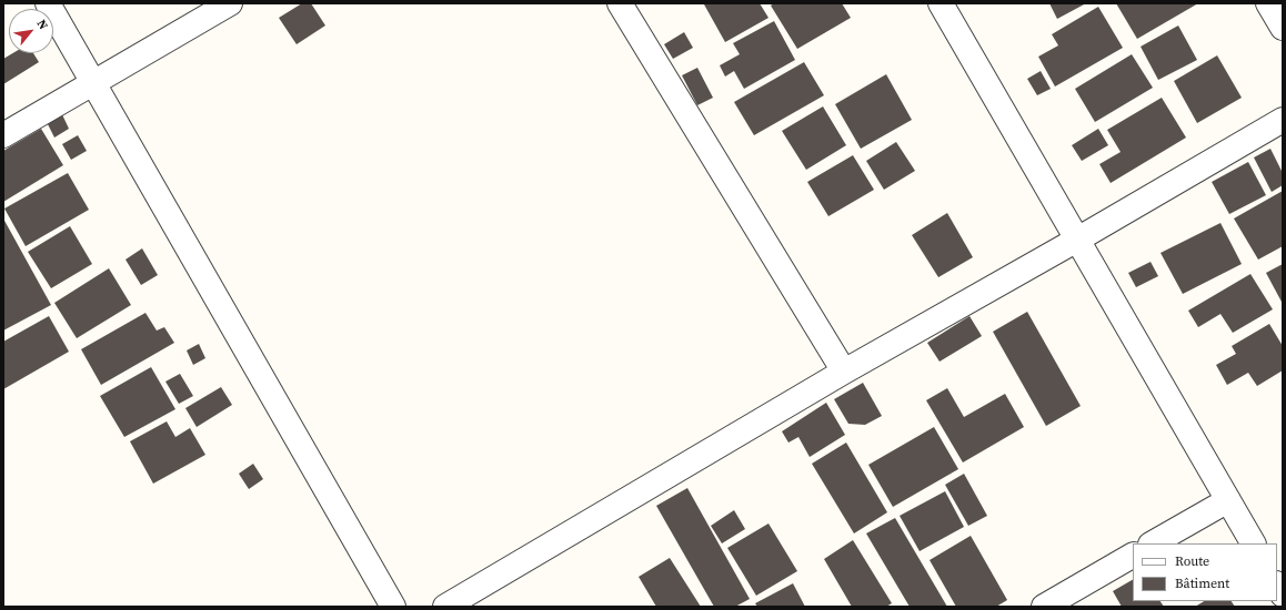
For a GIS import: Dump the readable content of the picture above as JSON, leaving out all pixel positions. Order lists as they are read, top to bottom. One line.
{"legend":["Route","Bâtiment"],"north":"top right"}
